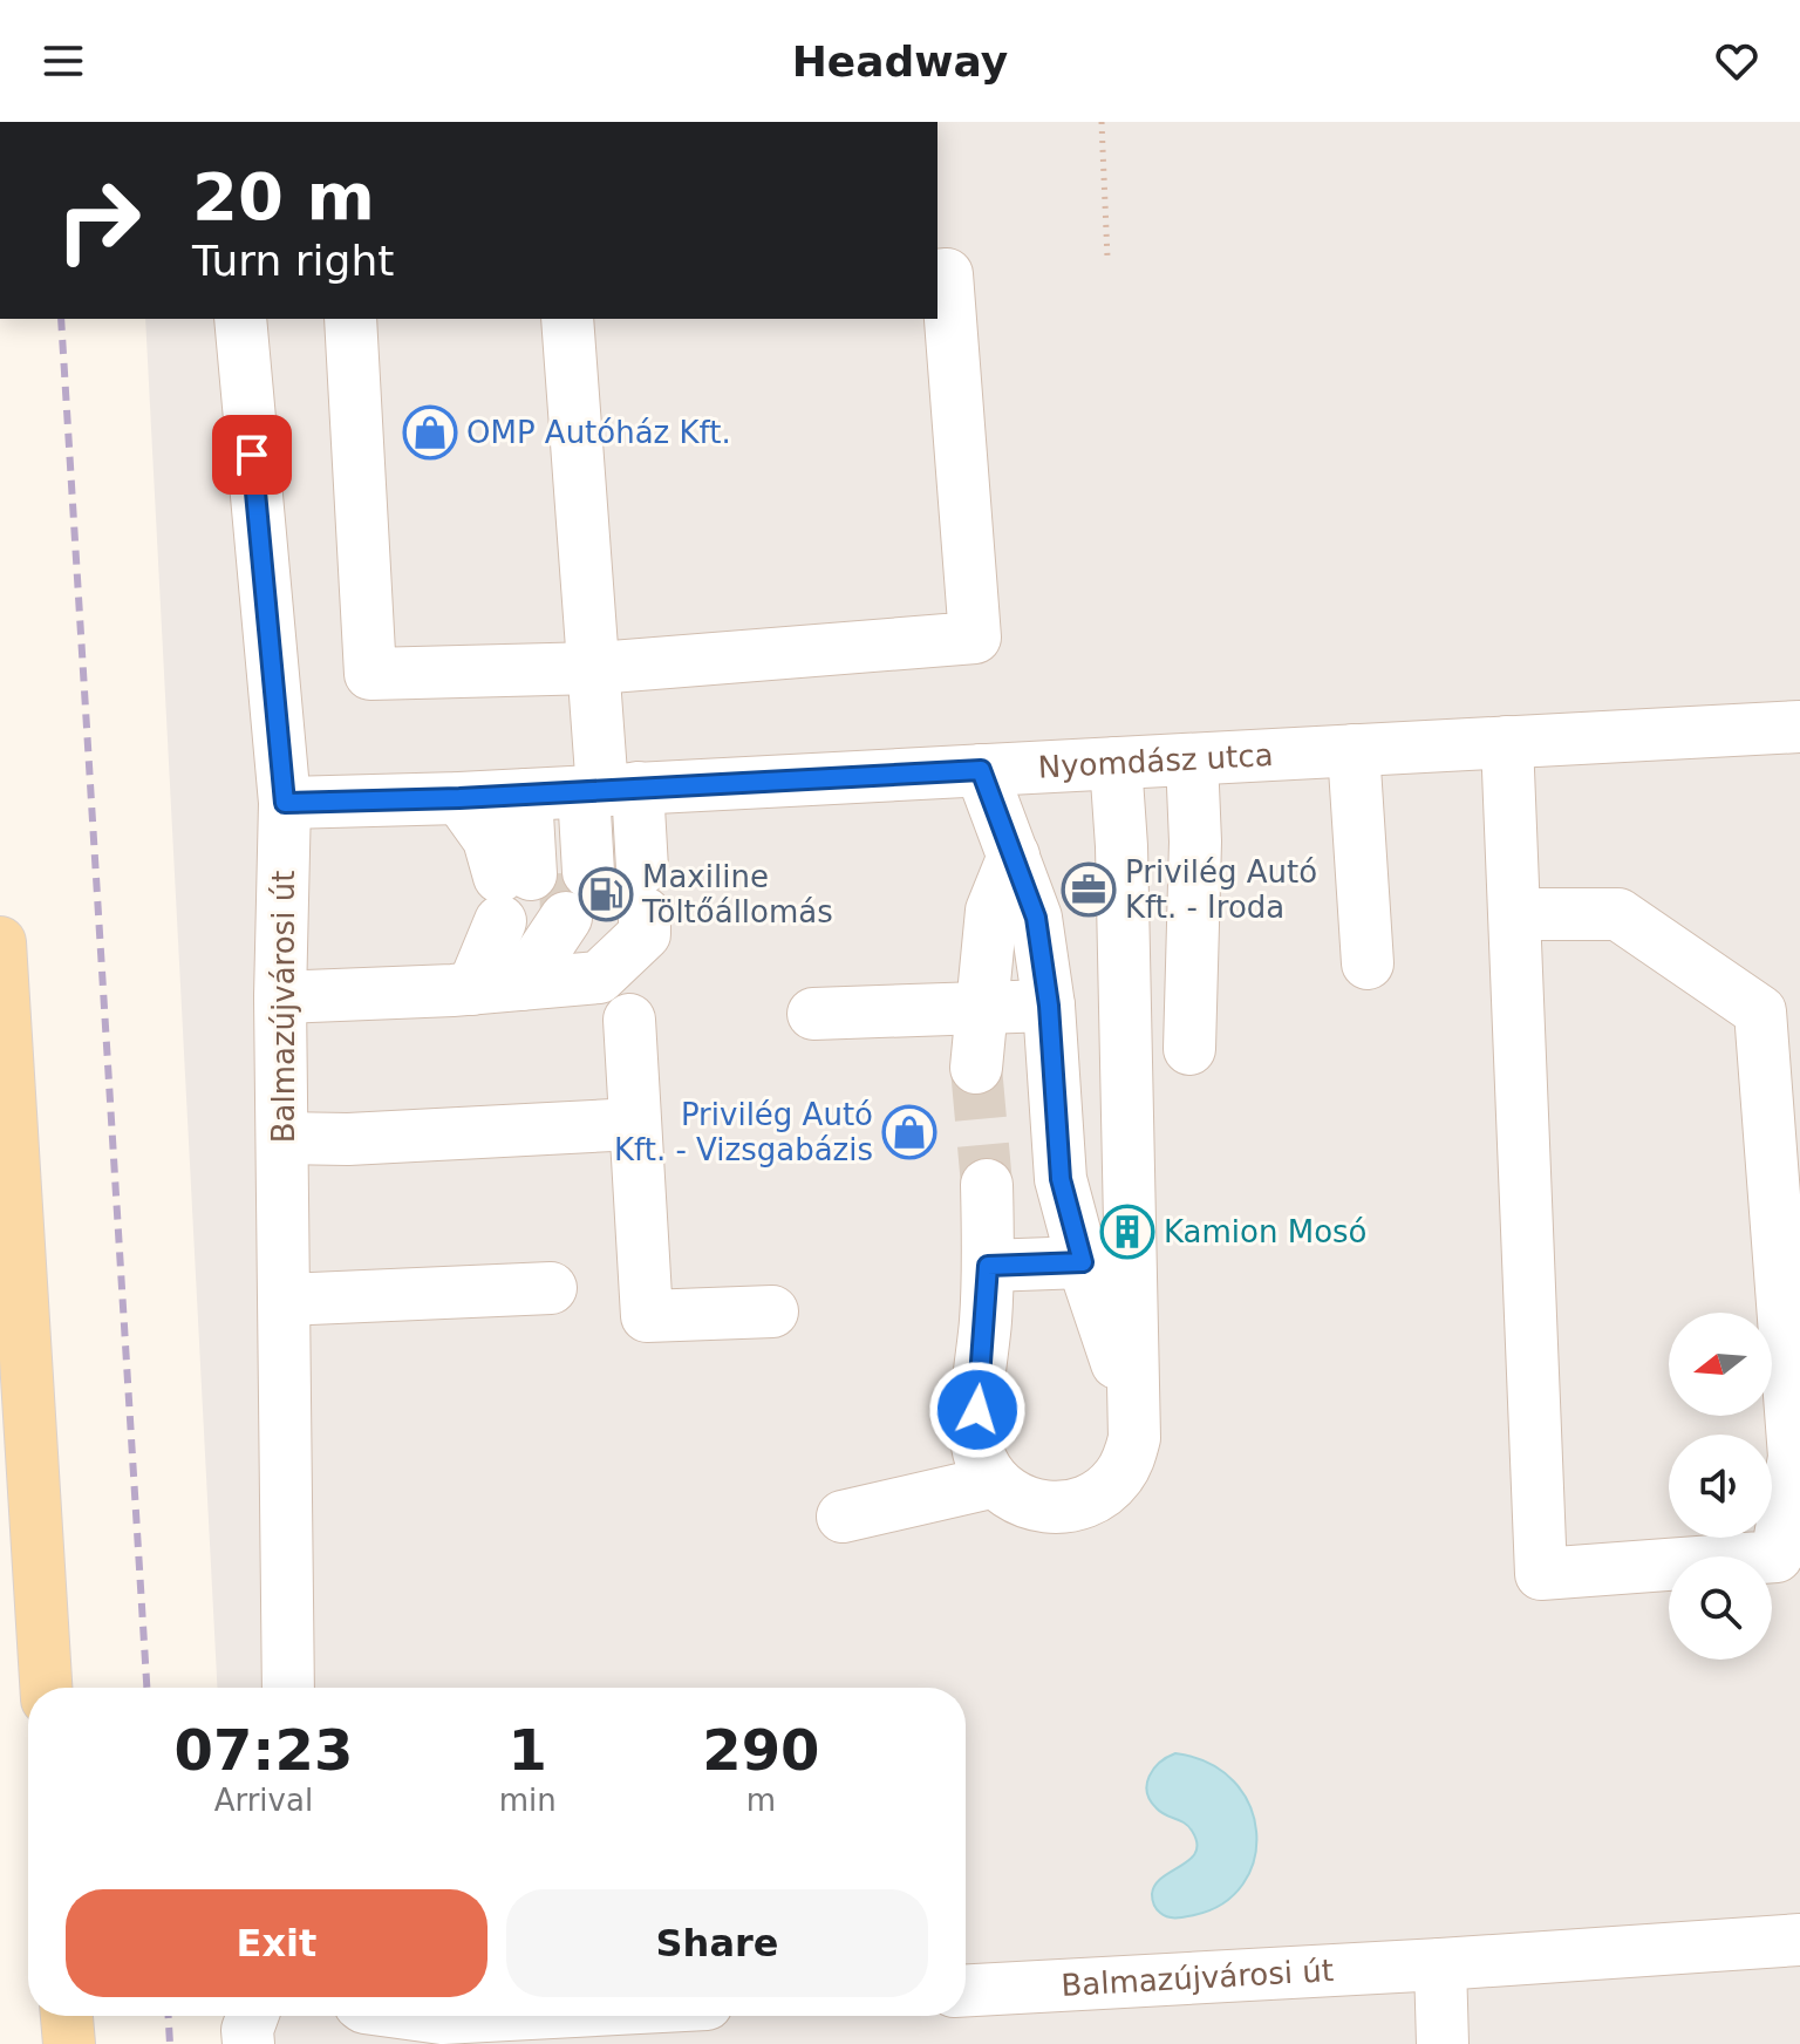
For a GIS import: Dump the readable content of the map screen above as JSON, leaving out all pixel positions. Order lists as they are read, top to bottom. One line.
{"streets":{"street":["Nyomdász utca","Balmazújvárosi út"]},"crossings":[["Nyomdász utca","Balmazújvárosi út"]],"places":{"shop":["OMP Autóház Kft.","Privilég Autó Kft. - Vizsgabázis"],"office":["Privilég Autó Kft. - Iroda"],"fuel station":["Maxiline Töltőállomás"],"building":["Kamion Mosó"]},"north":"left","page":{"header":"Headway","turn":["20 m","Turn right"],"eta":["07:23","Arrival","1","min","290","m"],"buttons":["Exit","Share"]}}
